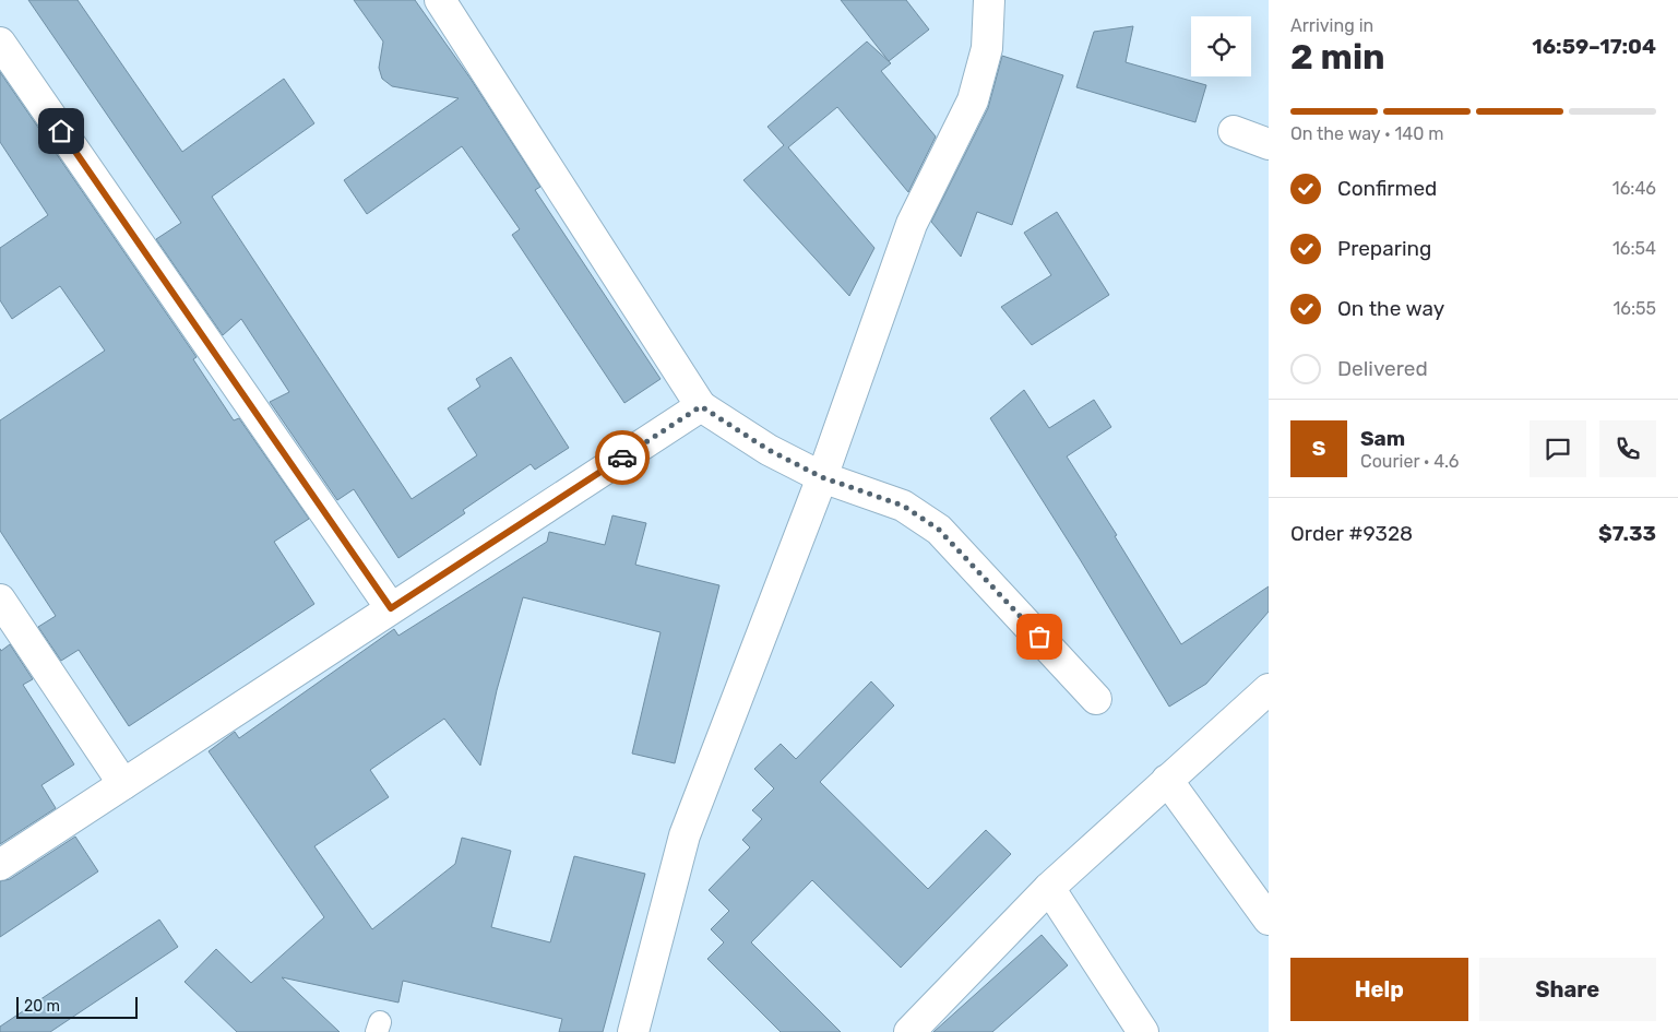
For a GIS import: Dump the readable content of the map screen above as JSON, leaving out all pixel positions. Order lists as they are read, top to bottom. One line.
{"scale_bar":"20 m","page":{"heading":["2 min","Arriving in","16:59–17:04"],"panel":["Sam","Courier · 4.6","Order #9328","$7.33"],"bar":"On the way · 140 m","list":[["Confirmed","16:46"],["Preparing","16:54"],["On the way","16:55"],"Delivered"],"round":"S","buttons":["Help","Share"],"scale":"20 m"}}
